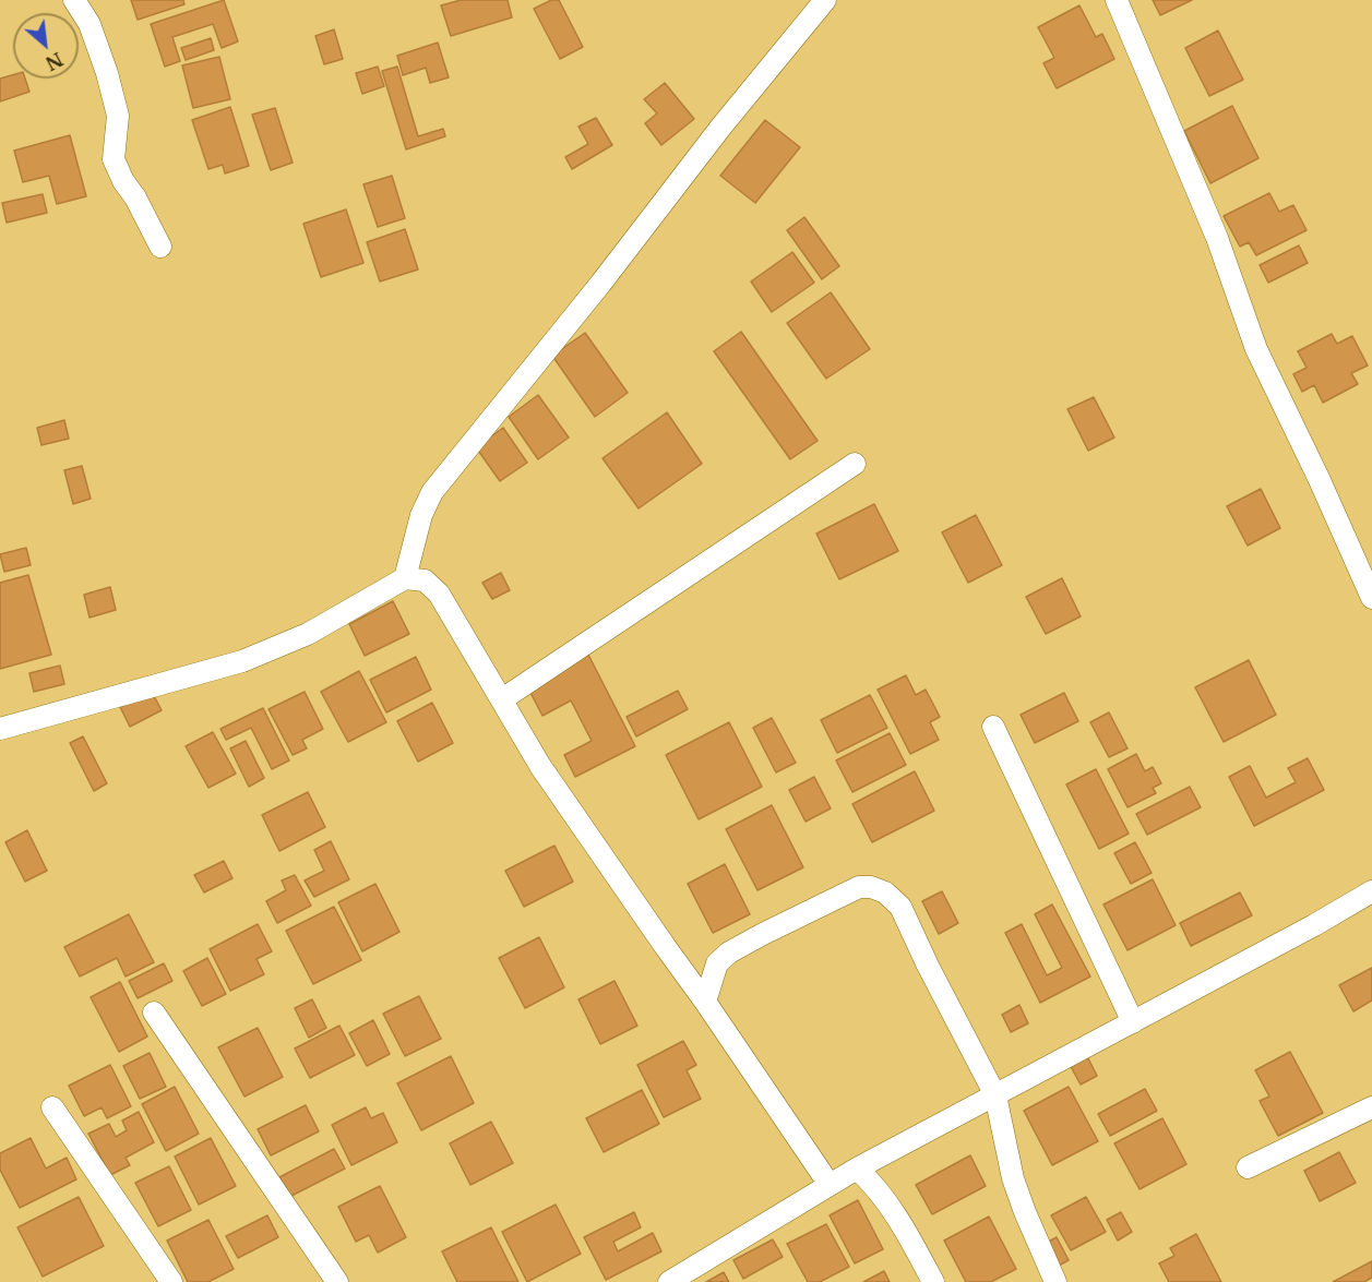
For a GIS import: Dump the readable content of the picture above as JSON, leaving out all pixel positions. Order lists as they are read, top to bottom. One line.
{"north":"bottom right"}
